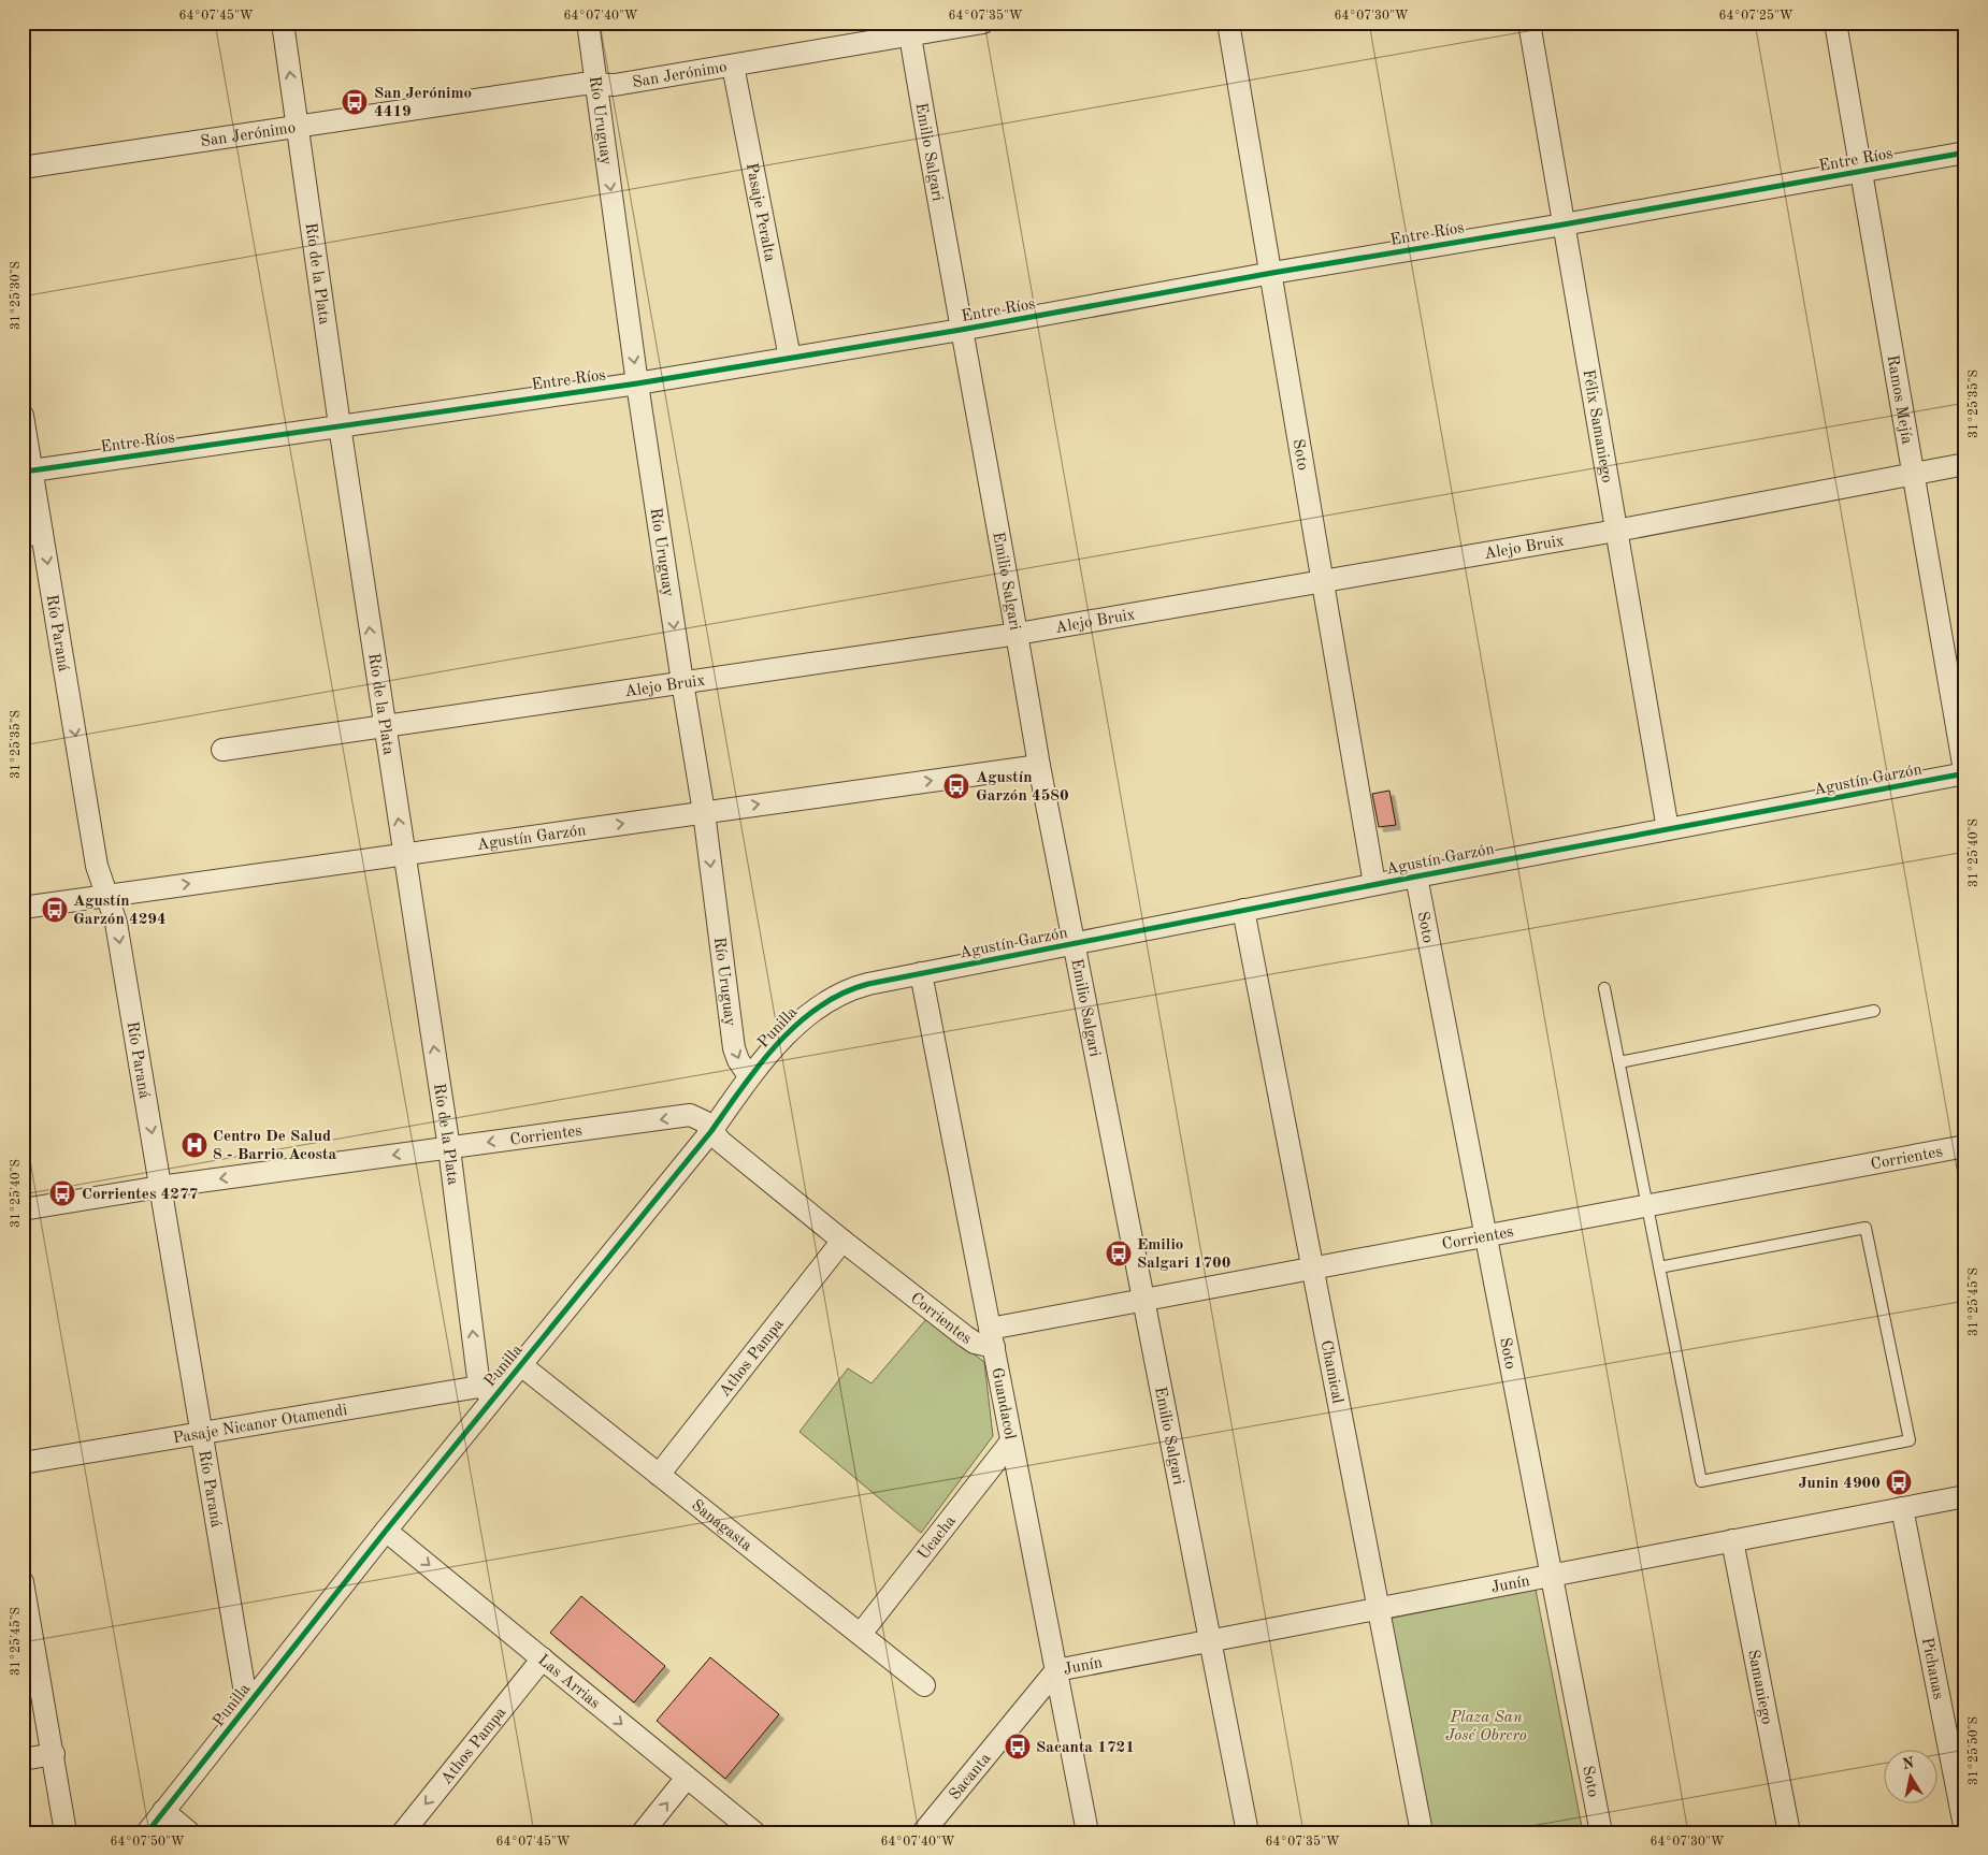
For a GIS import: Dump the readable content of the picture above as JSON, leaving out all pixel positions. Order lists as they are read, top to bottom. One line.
{"streets":{"street":["San Jerónimo","Río Uruguay","Emilio Salgari","Entre Ríos","Pasaje Peralta","Río de la Plata","Ramos Mejía","Félix Samaniego","Soto","Alejo Bruix","Río Paraná","Agustín Garzón","Punilla","Corrientes","Athos Pampa","Chamical","Guandacol","Pasaje Nicanor Otamendi","Sanagasta","Ucacha","Junín","Pichanas","Las Arrias","Samaniego","Sacanta"]},"crossings":[["San Jerónimo","Río Uruguay"],["San Jerónimo","Emilio Salgari"],["San Jerónimo","Pasaje Peralta"],["San Jerónimo","Río de la Plata"],["Río Uruguay","Entre Ríos"],["Río Uruguay","Alejo Bruix"],["Río Uruguay","Agustín Garzón"],["Río Uruguay","Punilla"],["Emilio Salgari","Entre Ríos"],["Emilio Salgari","Alejo Bruix"],["Emilio Salgari","Agustín Garzón"],["Emilio Salgari","Corrientes"],["Emilio Salgari","Junín"],["Entre Ríos","Pasaje Peralta"],["Entre Ríos","Río de la Plata"],["Entre Ríos","Ramos Mejía"],["Entre Ríos","Félix Samaniego"],["Entre Ríos","Soto"],["Entre Ríos","Río Paraná"],["Río de la Plata","Alejo Bruix"],["Río de la Plata","Agustín Garzón"],["Río de la Plata","Punilla"],["Río de la Plata","Corrientes"],["Río de la Plata","Pasaje Nicanor Otamendi"],["Ramos Mejía","Alejo Bruix"],["Ramos Mejía","Agustín Garzón"],["Félix Samaniego","Alejo Bruix"],["Félix Samaniego","Agustín Garzón"],["Soto","Alejo Bruix"],["Soto","Agustín Garzón"],["Soto","Corrientes"],["Soto","Junín"],["Río Paraná","Agustín Garzón"],["Río Paraná","Punilla"],["Río Paraná","Corrientes"],["Río Paraná","Pasaje Nicanor Otamendi"],["Agustín Garzón","Punilla"],["Agustín Garzón","Chamical"],["Agustín Garzón","Guandacol"],["Punilla","Corrientes"],["Punilla","Guandacol"],["Punilla","Pasaje Nicanor Otamendi"],["Punilla","Sanagasta"],["Punilla","Las Arrias"],["Corrientes","Athos Pampa"],["Corrientes","Chamical"],["Corrientes","Guandacol"],["Athos Pampa","Sanagasta"],["Athos Pampa","Las Arrias"],["Chamical","Junín"],["Guandacol","Ucacha"],["Guandacol","Junín"],["Guandacol","Sacanta"],["Sanagasta","Ucacha"],["Junín","Pichanas"],["Junín","Samaniego"],["Junín","Sacanta"]],"one_way":["Río Uruguay","Río de la Plata","Río Paraná","Agustín Garzón","Las Arrias"],"parks":["Plaza San José Obrero"],"places":{"bus stop":["San Jerónimo 4419","Agustín Garzón 4580","Agustín Garzón 4294","Corrientes 4277","Emilio Salgari 1700","Junin 4900","Sacanta 1721"],"hospital":["Centro De Salud 8 - Barrio Acosta"]},"north":"top","coordinates":["64°07'45\"W","64°07'40\"W","64°07'35\"W","64°07'30\"W","64°07'25\"W","31°25'30\"S","31°25'35\"S","31°25'40\"S","31°25'45\"S","31°25'50\"S","64°07'50\"W"]}
